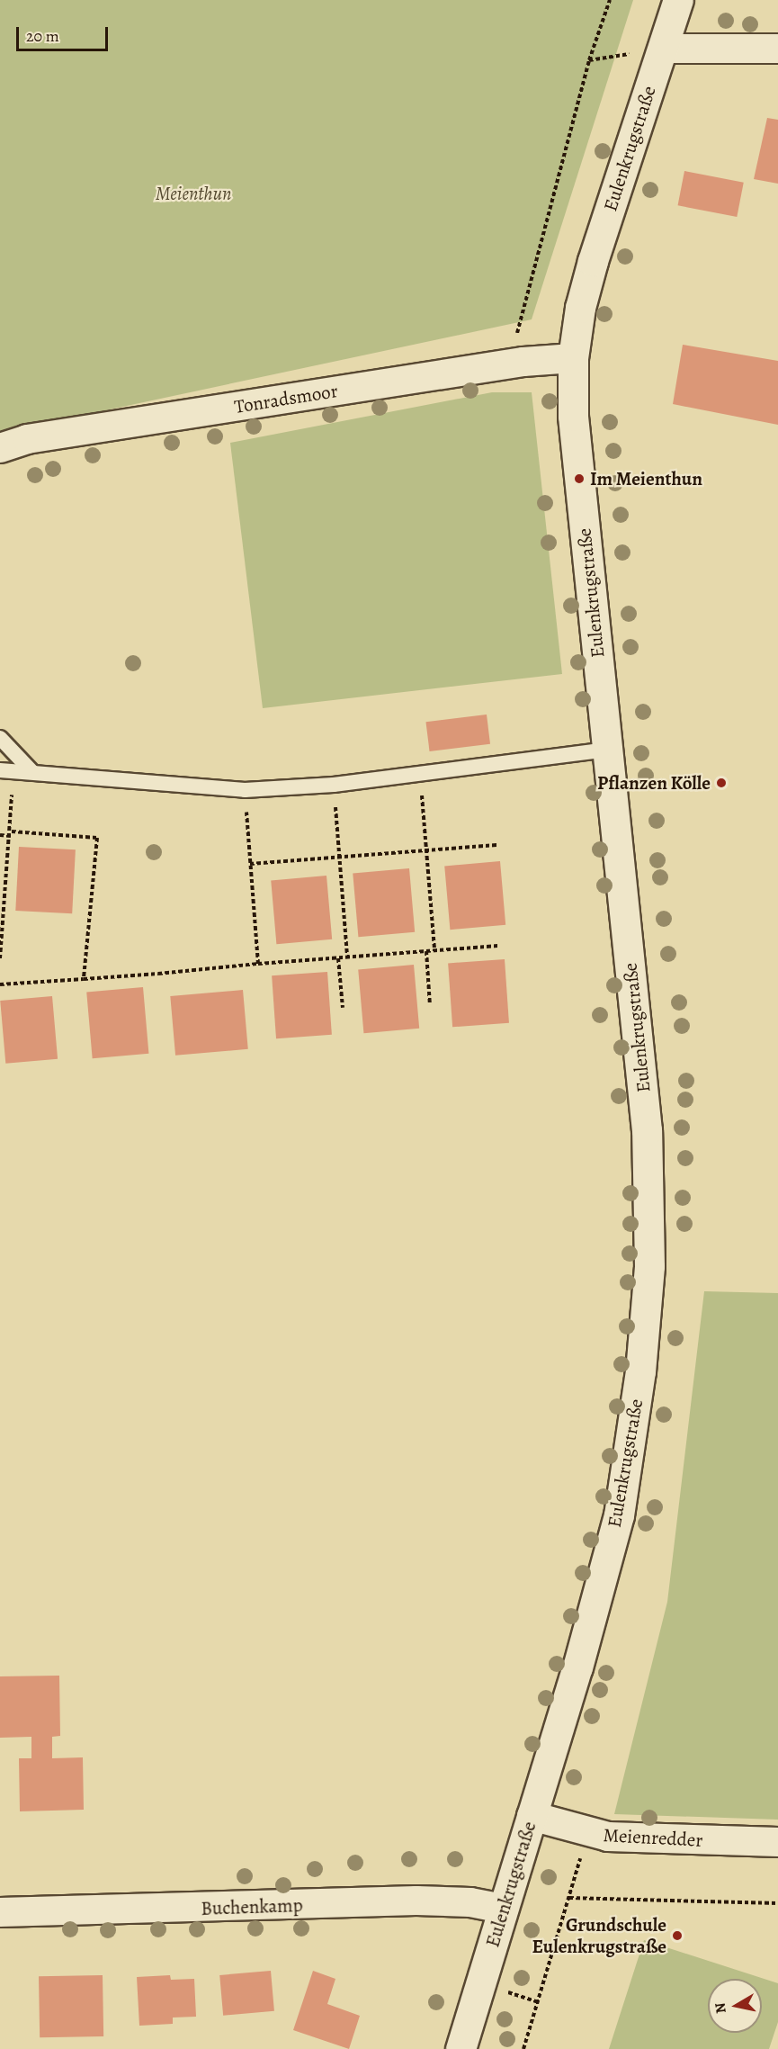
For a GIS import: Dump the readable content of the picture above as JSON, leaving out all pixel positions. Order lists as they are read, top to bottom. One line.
{"streets":{"main road":["Eulenkrugstraße"],"street":["Tonradsmoor","Meienredder","Buchenkamp"]},"crossings":[["Eulenkrugstraße","Tonradsmoor"],["Eulenkrugstraße","Meienredder"],["Eulenkrugstraße","Buchenkamp"]],"parks":["Meienthun"],"places":["Im Meienthun","Pflanzen Kölle","Grundschule Eulenkrugstraße"],"scale_bar":"20 m","north":"left"}
